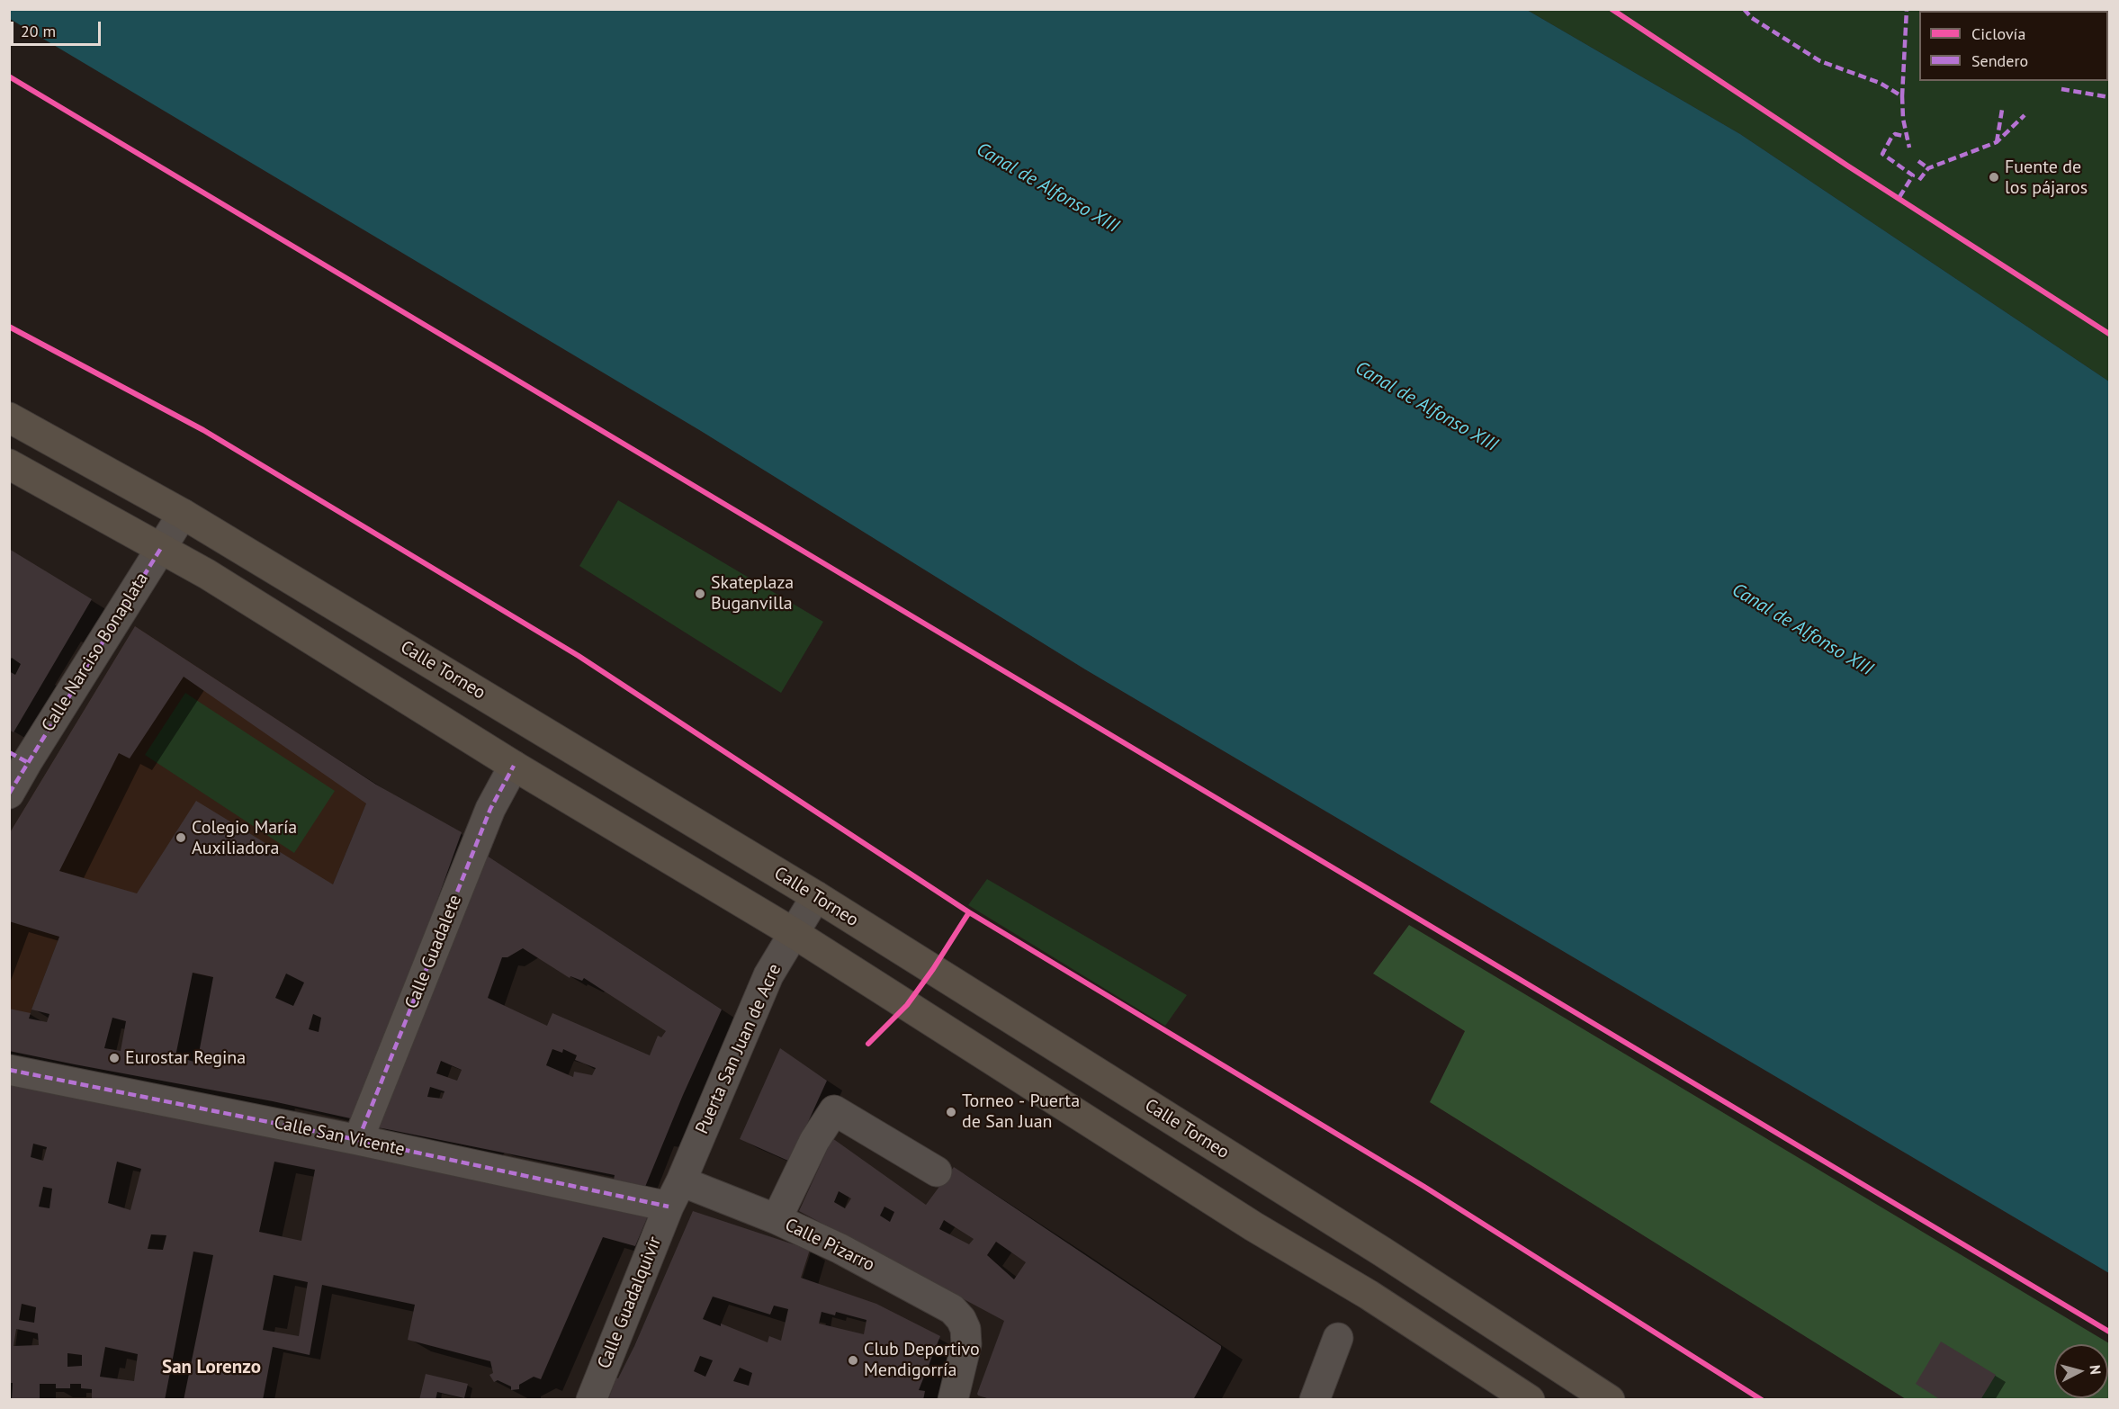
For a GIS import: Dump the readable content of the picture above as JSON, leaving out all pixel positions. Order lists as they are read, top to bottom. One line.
{"streets":{"main road":["Calle Torneo"],"street":["Calle Narciso Bonaplata","Calle Guadalete","Puerta San Juan de Acre","Calle San Vicente","Calle Pizarro","Calle Guadalquivir"]},"crossings":[["Calle Narciso Bonaplata","Calle Torneo"],["Calle Torneo","Puerta San Juan de Acre"],["Calle Guadalete","Calle San Vicente"],["Puerta San Juan de Acre","Calle San Vicente"],["Puerta San Juan de Acre","Calle Pizarro"],["Puerta San Juan de Acre","Calle Guadalquivir"],["Calle San Vicente","Calle Pizarro"],["Calle San Vicente","Calle Guadalquivir"],["Calle Pizarro","Calle Guadalquivir"]],"districts":["San Lorenzo"],"water":["Canal de Alfonso XIII"],"places":["Fuente de los pájaros","Skateplaza Buganvilla","Colegio María Auxiliadora","Eurostar Regina","Torneo - Puerta de San Juan","Club Deportivo Mendigorría"],"legend":["Ciclovía","Sendero"],"scale_bar":"20 m","north":"right"}
